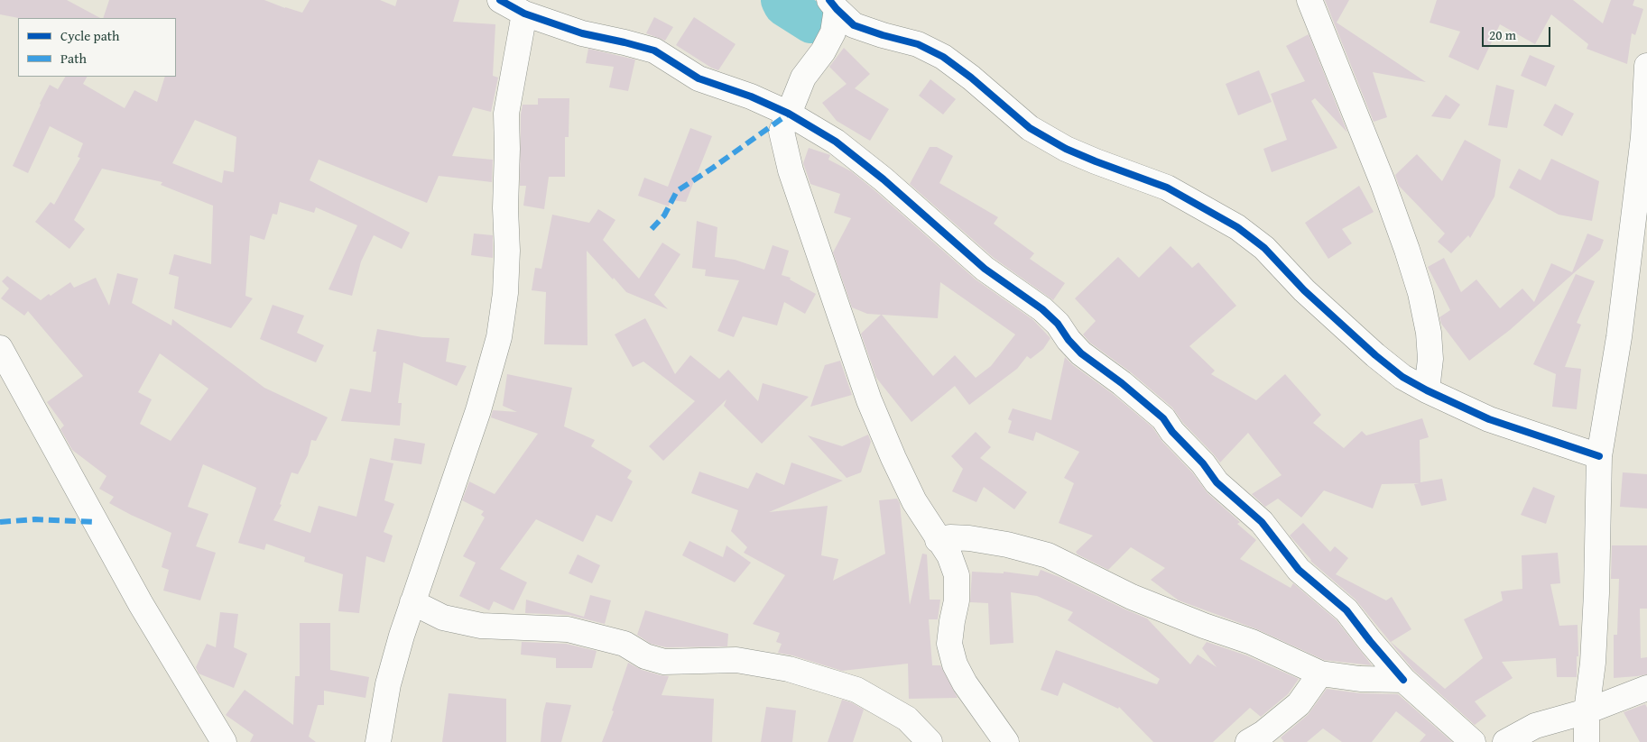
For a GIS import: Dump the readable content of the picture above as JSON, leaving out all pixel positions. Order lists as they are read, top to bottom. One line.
{"legend":["Cycle path","Path"],"scale_bar":"20 m"}
